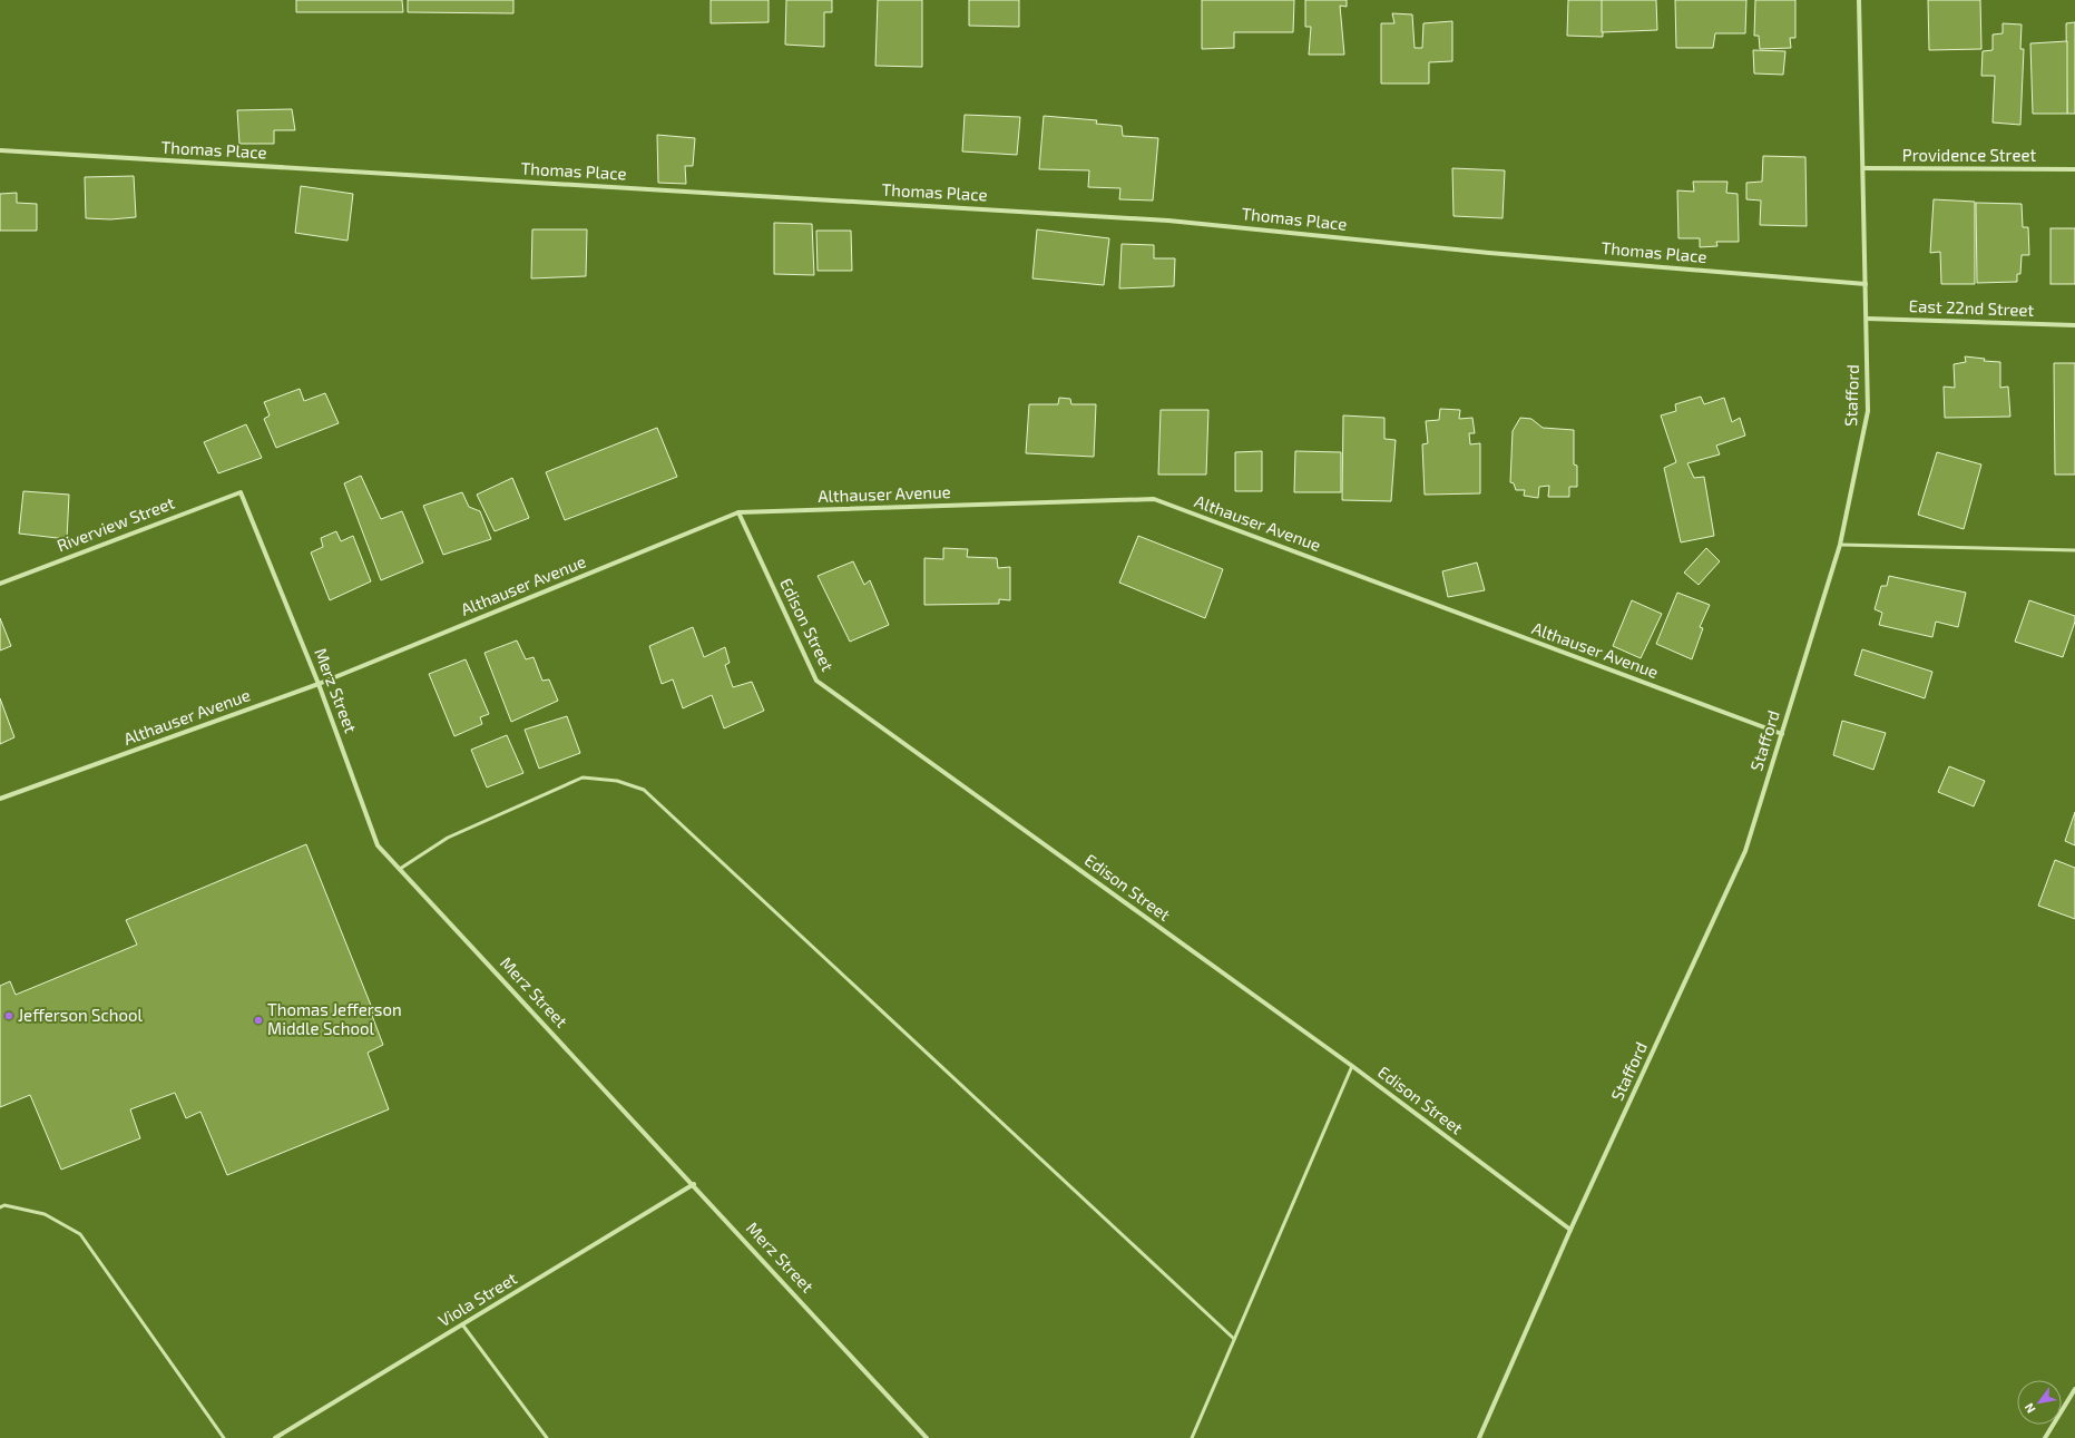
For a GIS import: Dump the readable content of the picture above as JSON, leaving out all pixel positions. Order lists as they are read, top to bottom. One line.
{"streets":{"street":["Thomas Place","Providence Street","East 22nd Street","Stafford","Althauser Avenue","Riverview Street","Edison Street","Merz Street","Viola Street"]},"crossings":[["Thomas Place","Stafford"],["Providence Street","Stafford"],["East 22nd Street","Stafford"],["Stafford","Althauser Avenue"],["Stafford","Edison Street"],["Althauser Avenue","Edison Street"],["Althauser Avenue","Merz Street"],["Riverview Street","Merz Street"],["Merz Street","Viola Street"]],"places":["Jefferson School","Thomas Jefferson Middle School"],"north":"bottom left"}
